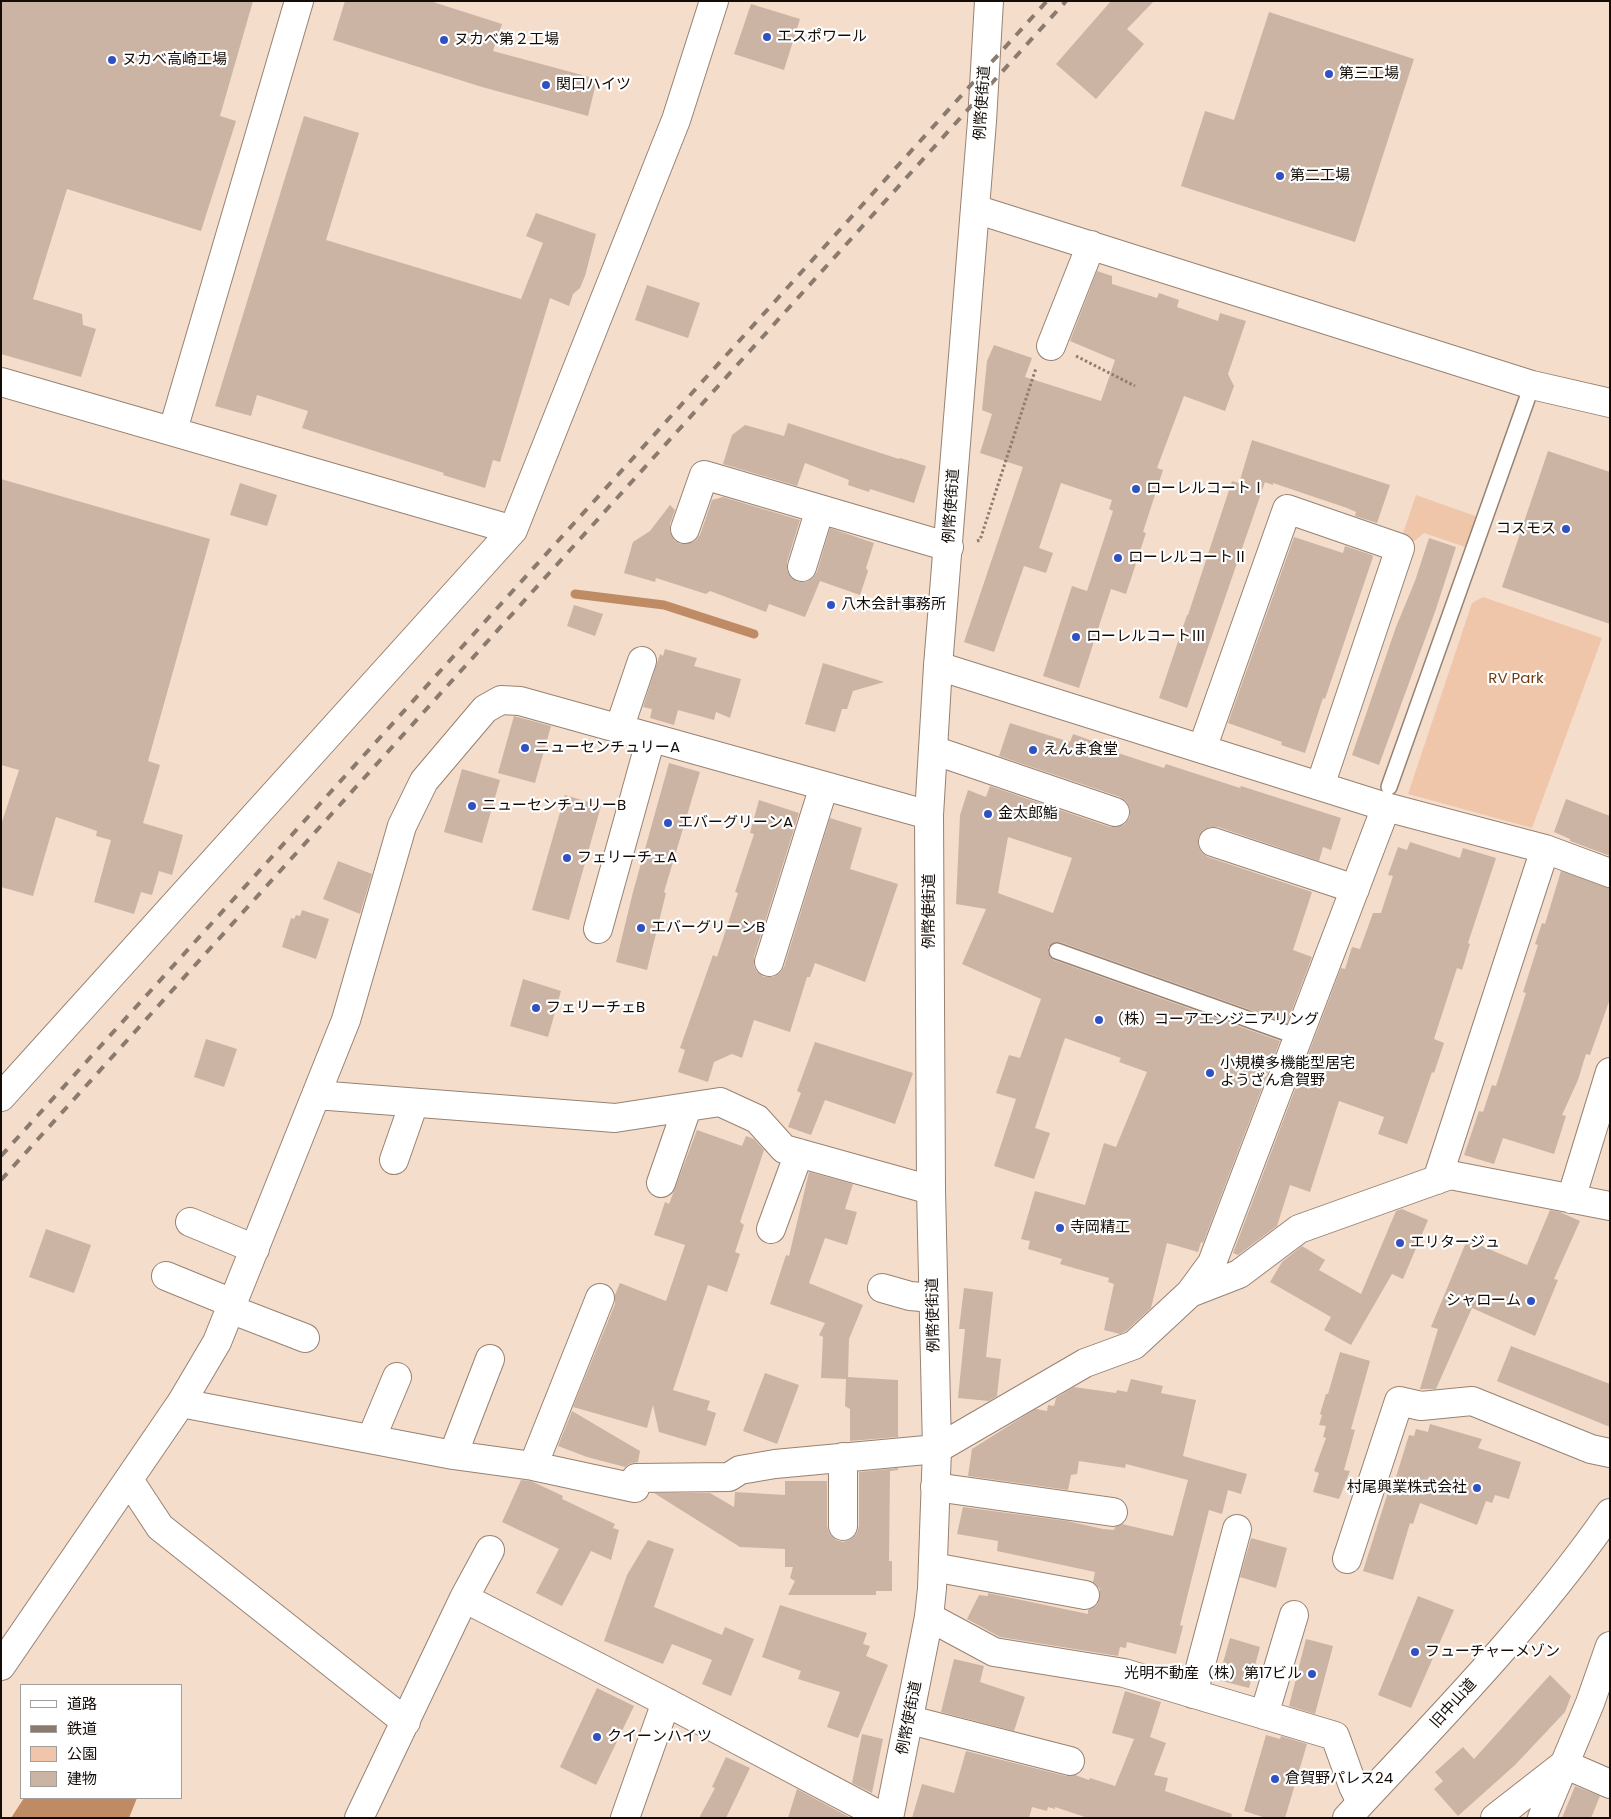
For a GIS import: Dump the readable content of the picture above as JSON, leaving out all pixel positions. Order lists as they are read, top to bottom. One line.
{"streets":{"street":["例幣使街道","旧中山道"]},"parks":["RV Park"],"places":["エスポワール","ヌカべ第２工場","ヌカべ高崎工場","第三工場","関口ハイツ","第二工場","ローレルコートⅠ","コスモス","ローレルコートⅡ","八木会計事務所","ローレルコートⅢ","ニューセンチュリーA","えんま食堂","ニューセンチュリーB","金太郎鮨","エバーグリーンA","フェリーチェA","エバーグリーンB","フェリーチェB","（株）コーアエンジニアリング","小規模多機能型居宅 ようざん倉賀野","寺岡精工","エリタージュ","シャローム","村尾興業株式会社","フューチャーメゾン","光明不動産（株）第17ビル","クイーンハイツ","倉賀野パレス24"],"legend":["道路","鉄道","公園","建物"]}
